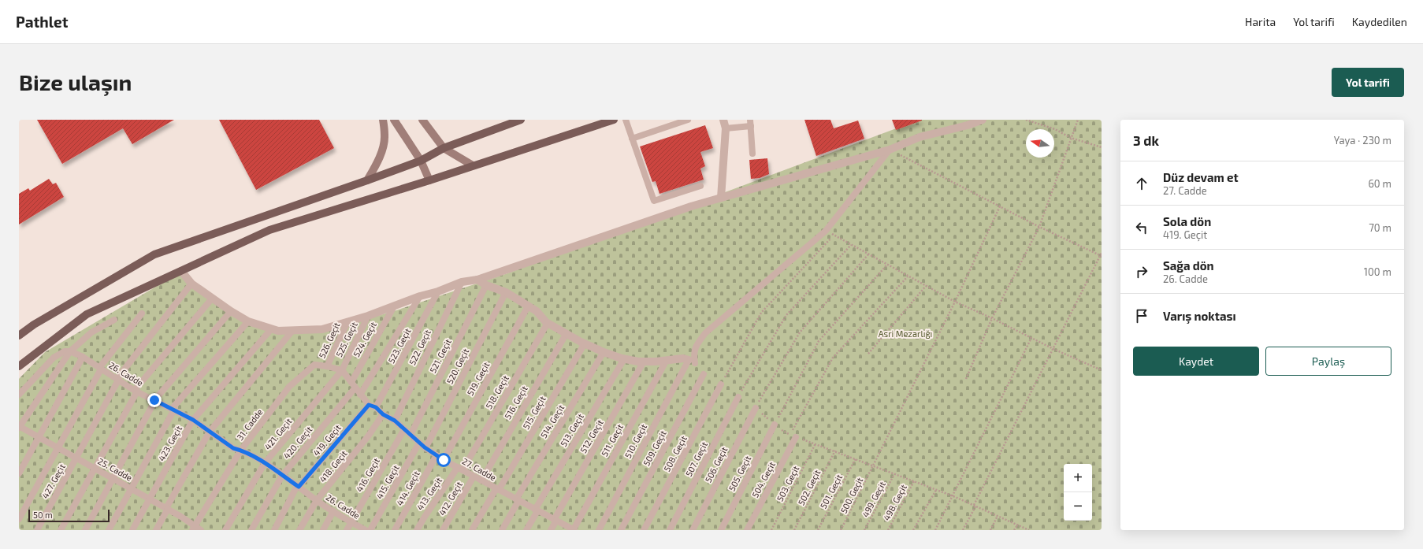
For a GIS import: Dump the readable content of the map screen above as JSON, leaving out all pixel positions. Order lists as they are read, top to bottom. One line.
{"streets":{"lane":["525. Geçit","524. Geçit","526. Geçit","523. Geçit","522. Geçit","521. Geçit","520. Geçit","26. Cadde","519. Geçit","518. Geçit","516. Geçit","515. Geçit","514. Geçit","31. Cadde","513. Geçit","421. Geçit","512. Geçit","419. Geçit","511. Geçit","510. Geçit","420. Geçit","423. Geçit","509. Geçit","508. Geçit","507. Geçit","506. Geçit","418. Geçit","25. Cadde","27. Cadde","505. Geçit","416. Geçit","504. Geçit","427. Geçit","415. Geçit","414. Geçit","413. Geçit","412. Geçit"],"path":["503. Geçit","502. Geçit","501. Geçit","500. Geçit","499. Geçit","498. Geçit"]},"crossings":[["525. Geçit","421. Geçit"],["525. Geçit","27. Cadde"],["524. Geçit","27. Cadde"],["526. Geçit","31. Cadde"],["523. Geçit","27. Cadde"],["522. Geçit","27. Cadde"],["521. Geçit","27. Cadde"],["520. Geçit","27. Cadde"],["26. Cadde","31. Cadde"],["26. Cadde","421. Geçit"],["26. Cadde","419. Geçit"],["26. Cadde","420. Geçit"],["26. Cadde","423. Geçit"],["26. Cadde","418. Geçit"],["26. Cadde","416. Geçit"],["26. Cadde","427. Geçit"],["519. Geçit","27. Cadde"],["518. Geçit","27. Cadde"],["518. Geçit","413. Geçit"],["516. Geçit","27. Cadde"],["515. Geçit","27. Cadde"],["514. Geçit","27. Cadde"],["31. Cadde","25. Cadde"],["513. Geçit","27. Cadde"],["421. Geçit","27. Cadde"],["512. Geçit","27. Cadde"],["419. Geçit","27. Cadde"],["511. Geçit","27. Cadde"],["420. Geçit","27. Cadde"],["423. Geçit","25. Cadde"],["418. Geçit","27. Cadde"],["25. Cadde","427. Geçit"],["27. Cadde","416. Geçit"],["27. Cadde","415. Geçit"],["27. Cadde","414. Geçit"],["27. Cadde","413. Geçit"],["27. Cadde","412. Geçit"]],"parks":["Asri Mezarlığı"],"scale_bar":"50 m","north":"left","page":{"header":"Pathlet","nav":["Harita","Yol tarifi","Kaydedilen"],"buttons":["Yol tarifi",["Kaydet","Paylaş"]],"title":"Bize ulaşın","heading":["3 dk","Yaya · 230 m"],"list":[["Düz devam et","27. Cadde","60 m"],["Sola dön","419. Geçit","70 m"],["Sağa dön","26. Cadde","100 m"],"Varış noktası"],"map_buttons":["+","−"],"scale":"50 m"}}
